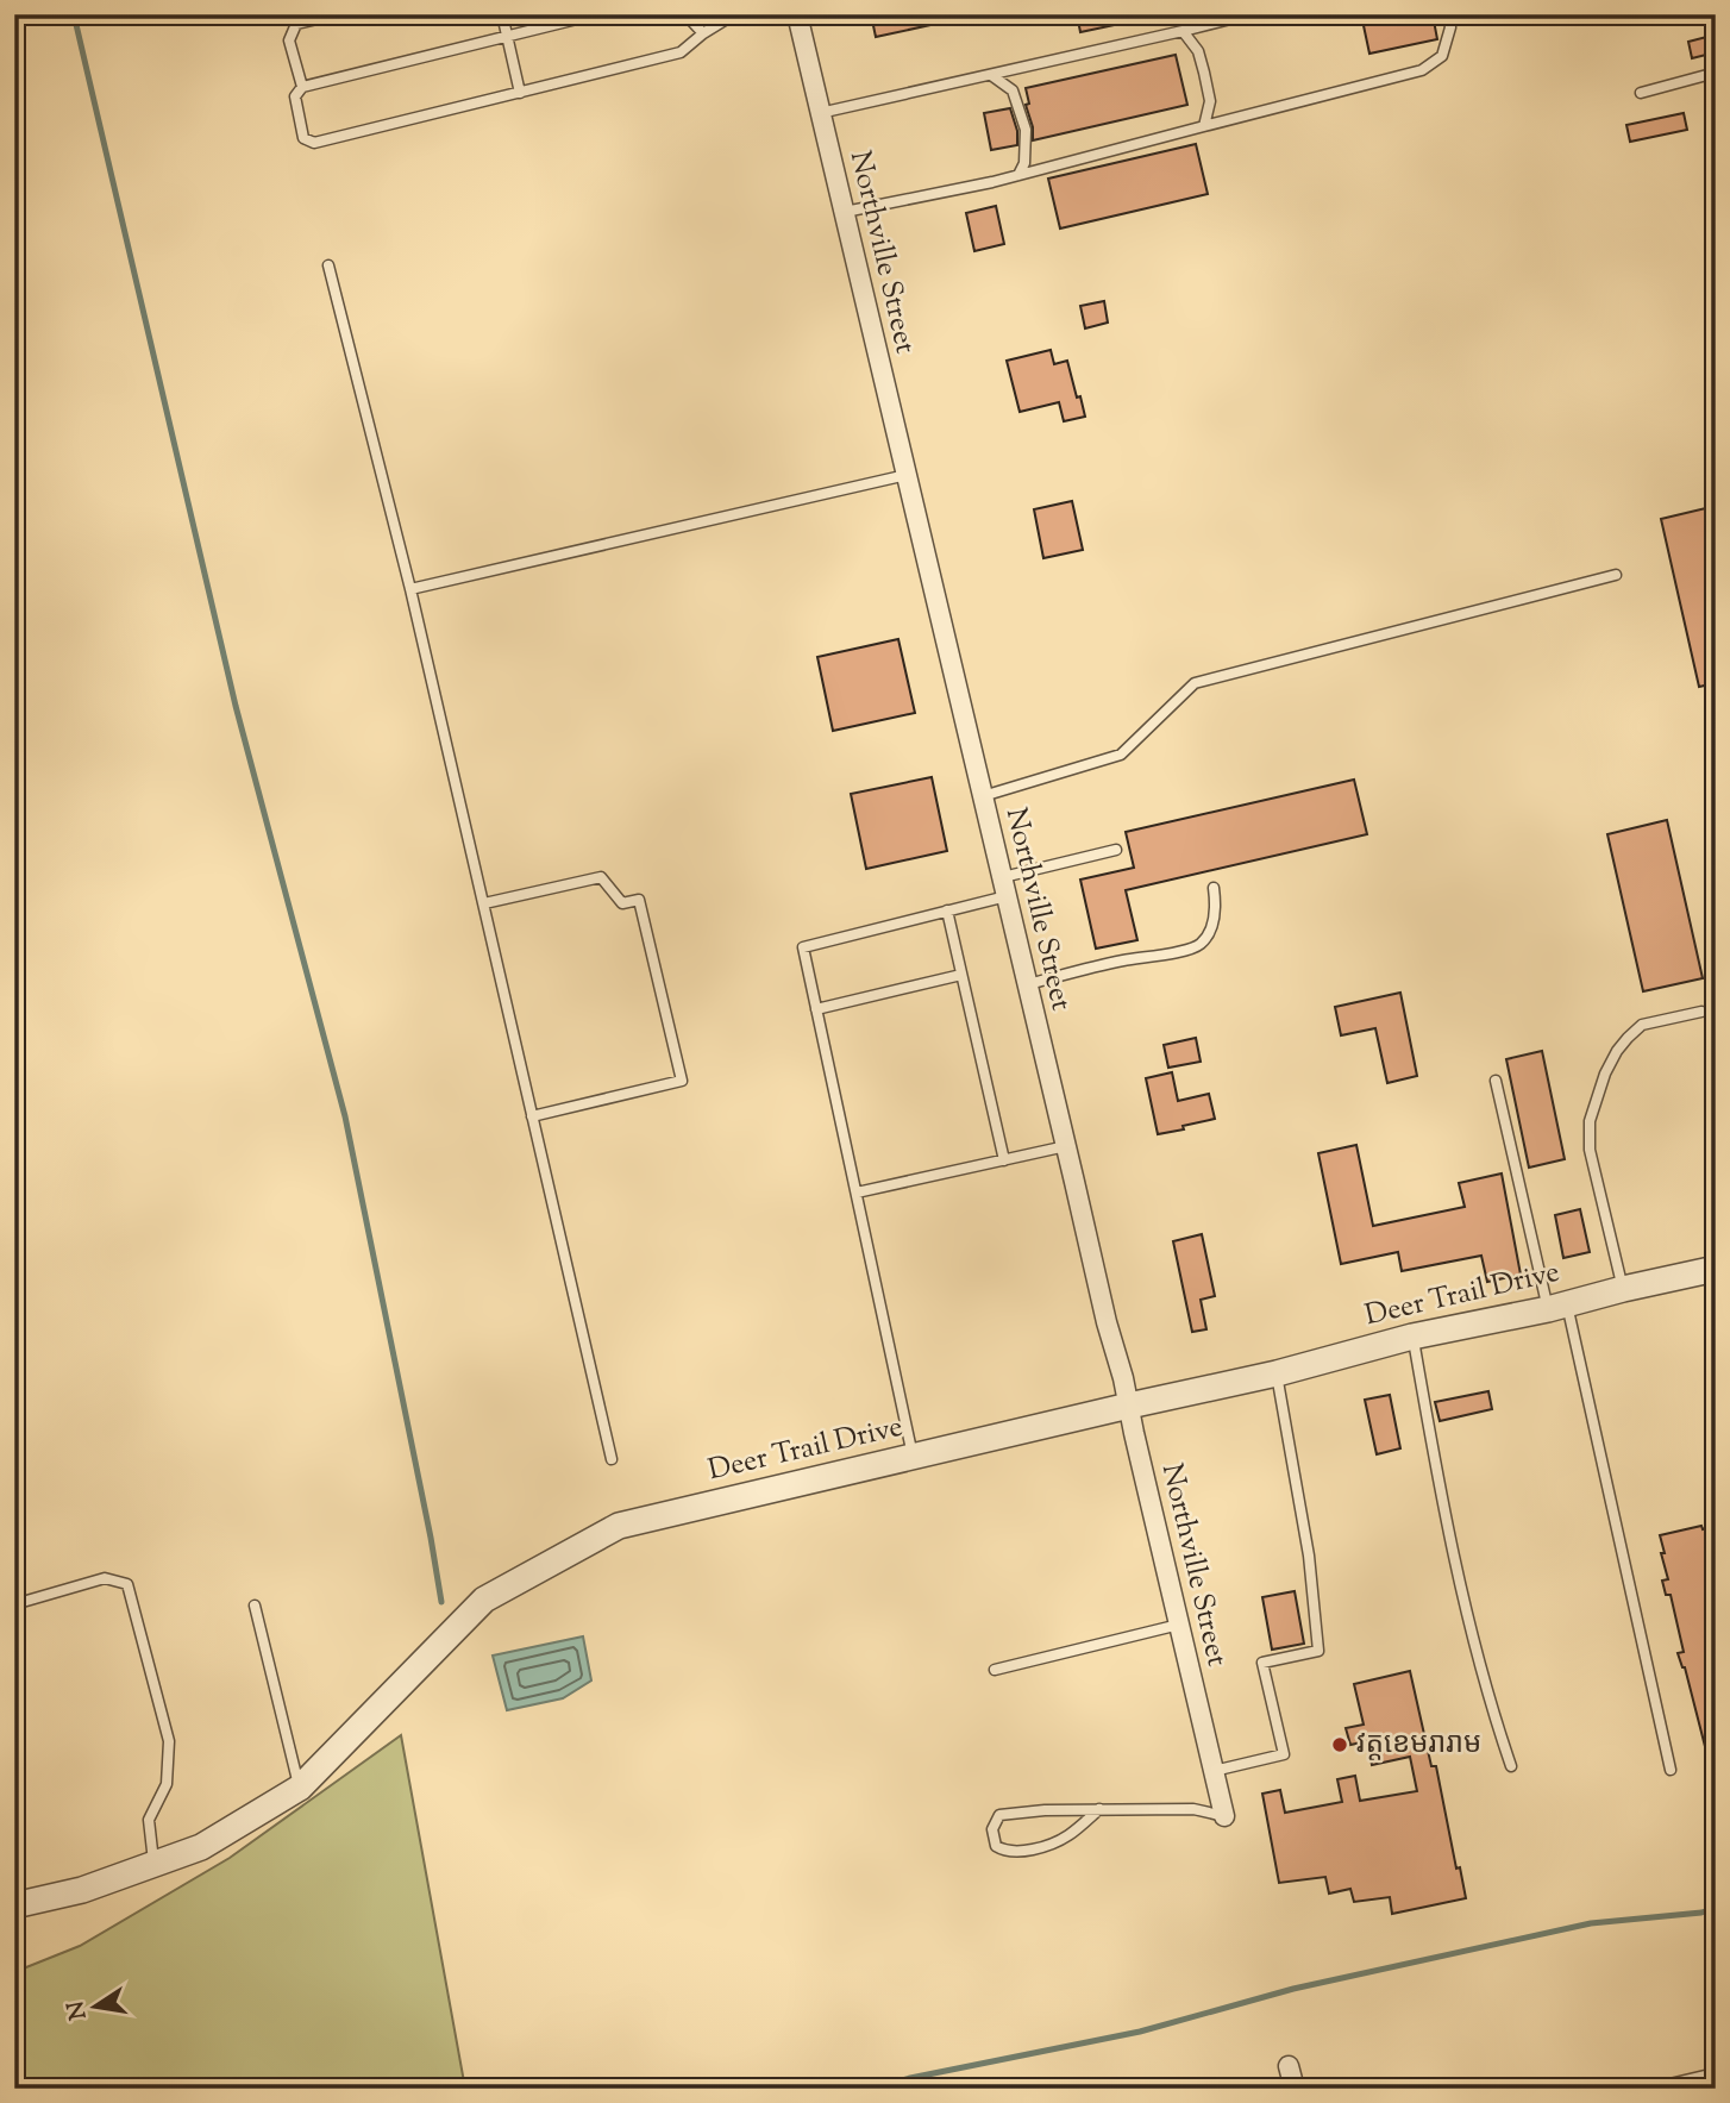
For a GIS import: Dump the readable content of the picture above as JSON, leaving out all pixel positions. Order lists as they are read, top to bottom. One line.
{"streets":{"street":["Northville Street","Deer Trail Drive"]},"crossings":[["Northville Street","Deer Trail Drive"]],"places":["វត្តខេមរារាម"],"north":"left"}
